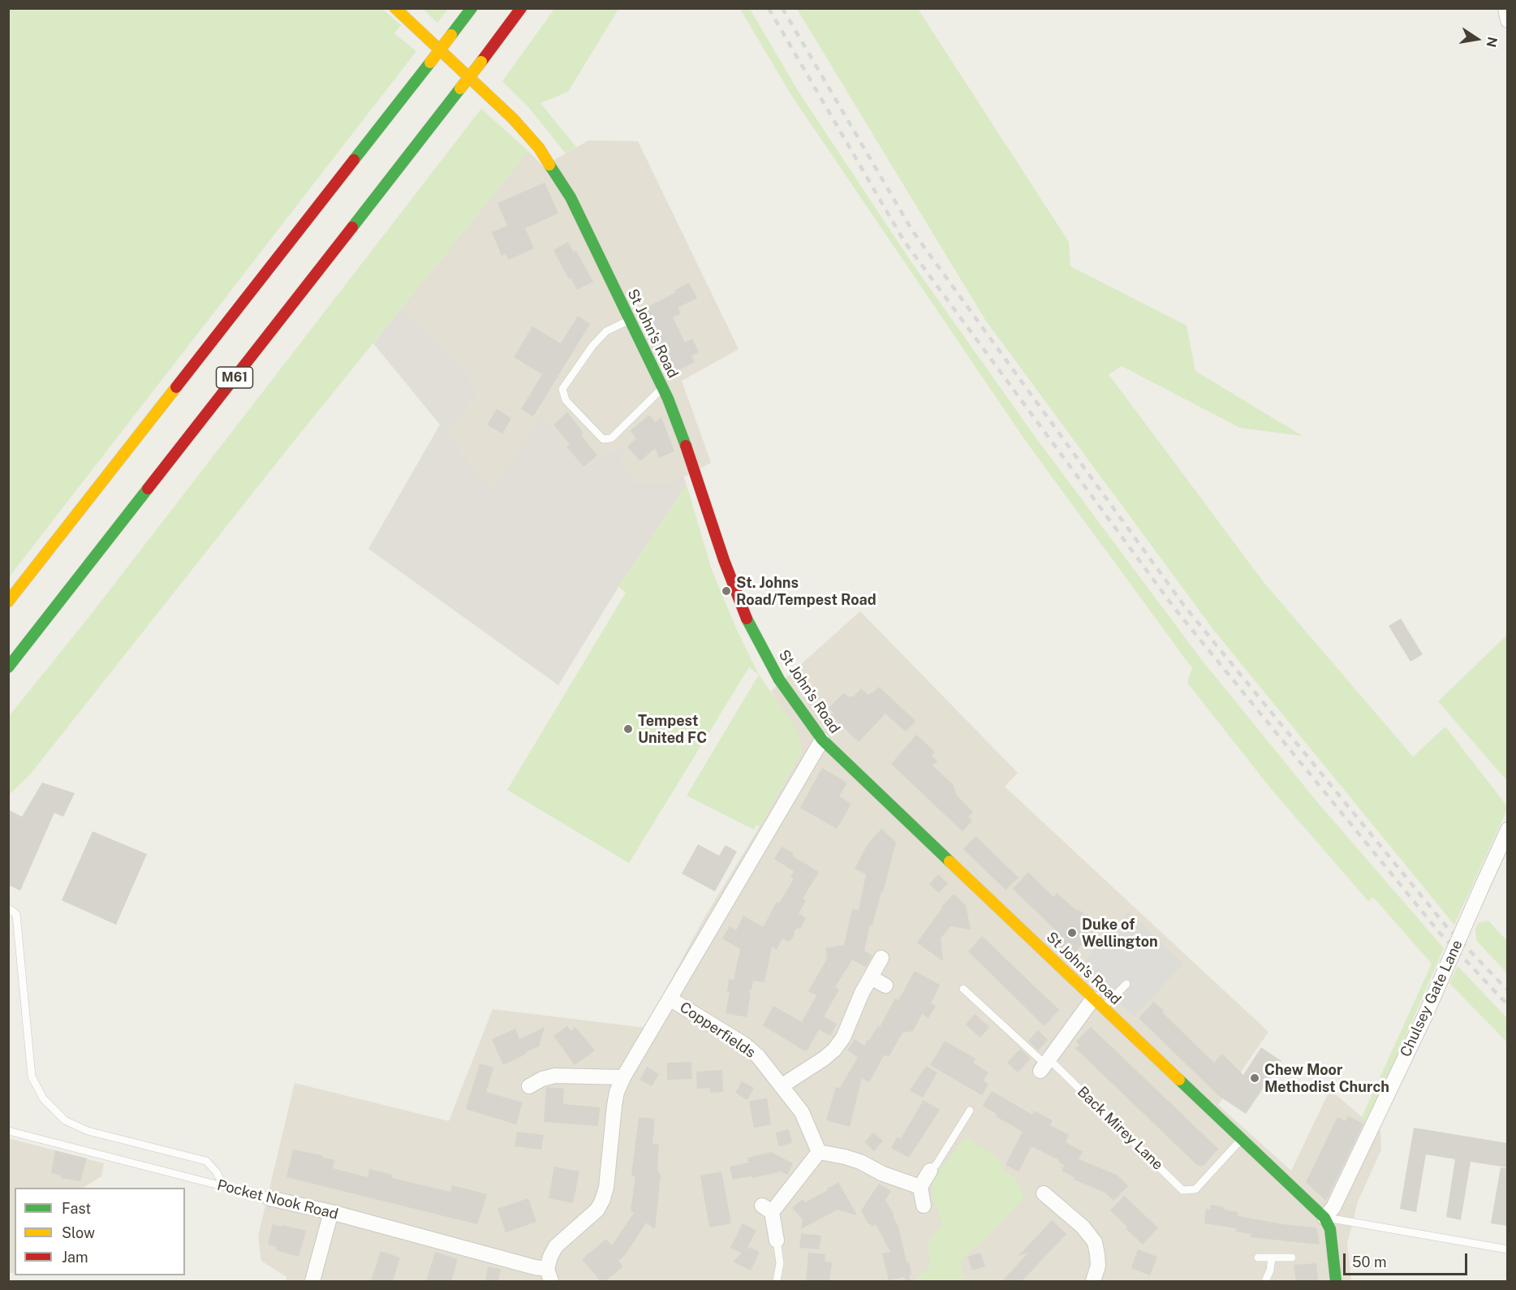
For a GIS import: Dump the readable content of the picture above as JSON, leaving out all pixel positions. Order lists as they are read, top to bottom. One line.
{"streets":{"main road":["St John's Road","M61"],"street":["Chulsey Gate Lane","Copperfields","Pocket Nook Road"],"lane":["Back Mirey Lane"]},"crossings":[["St John's Road","Chulsey Gate Lane"],["St John's Road","Back Mirey Lane"]],"places":["St. Johns Road/Tempest Road","Tempest United FC","Duke of Wellington","Chew Moor Methodist Church"],"legend":["Fast","Slow","Jam"],"scale_bar":"50 m","north":"right"}
